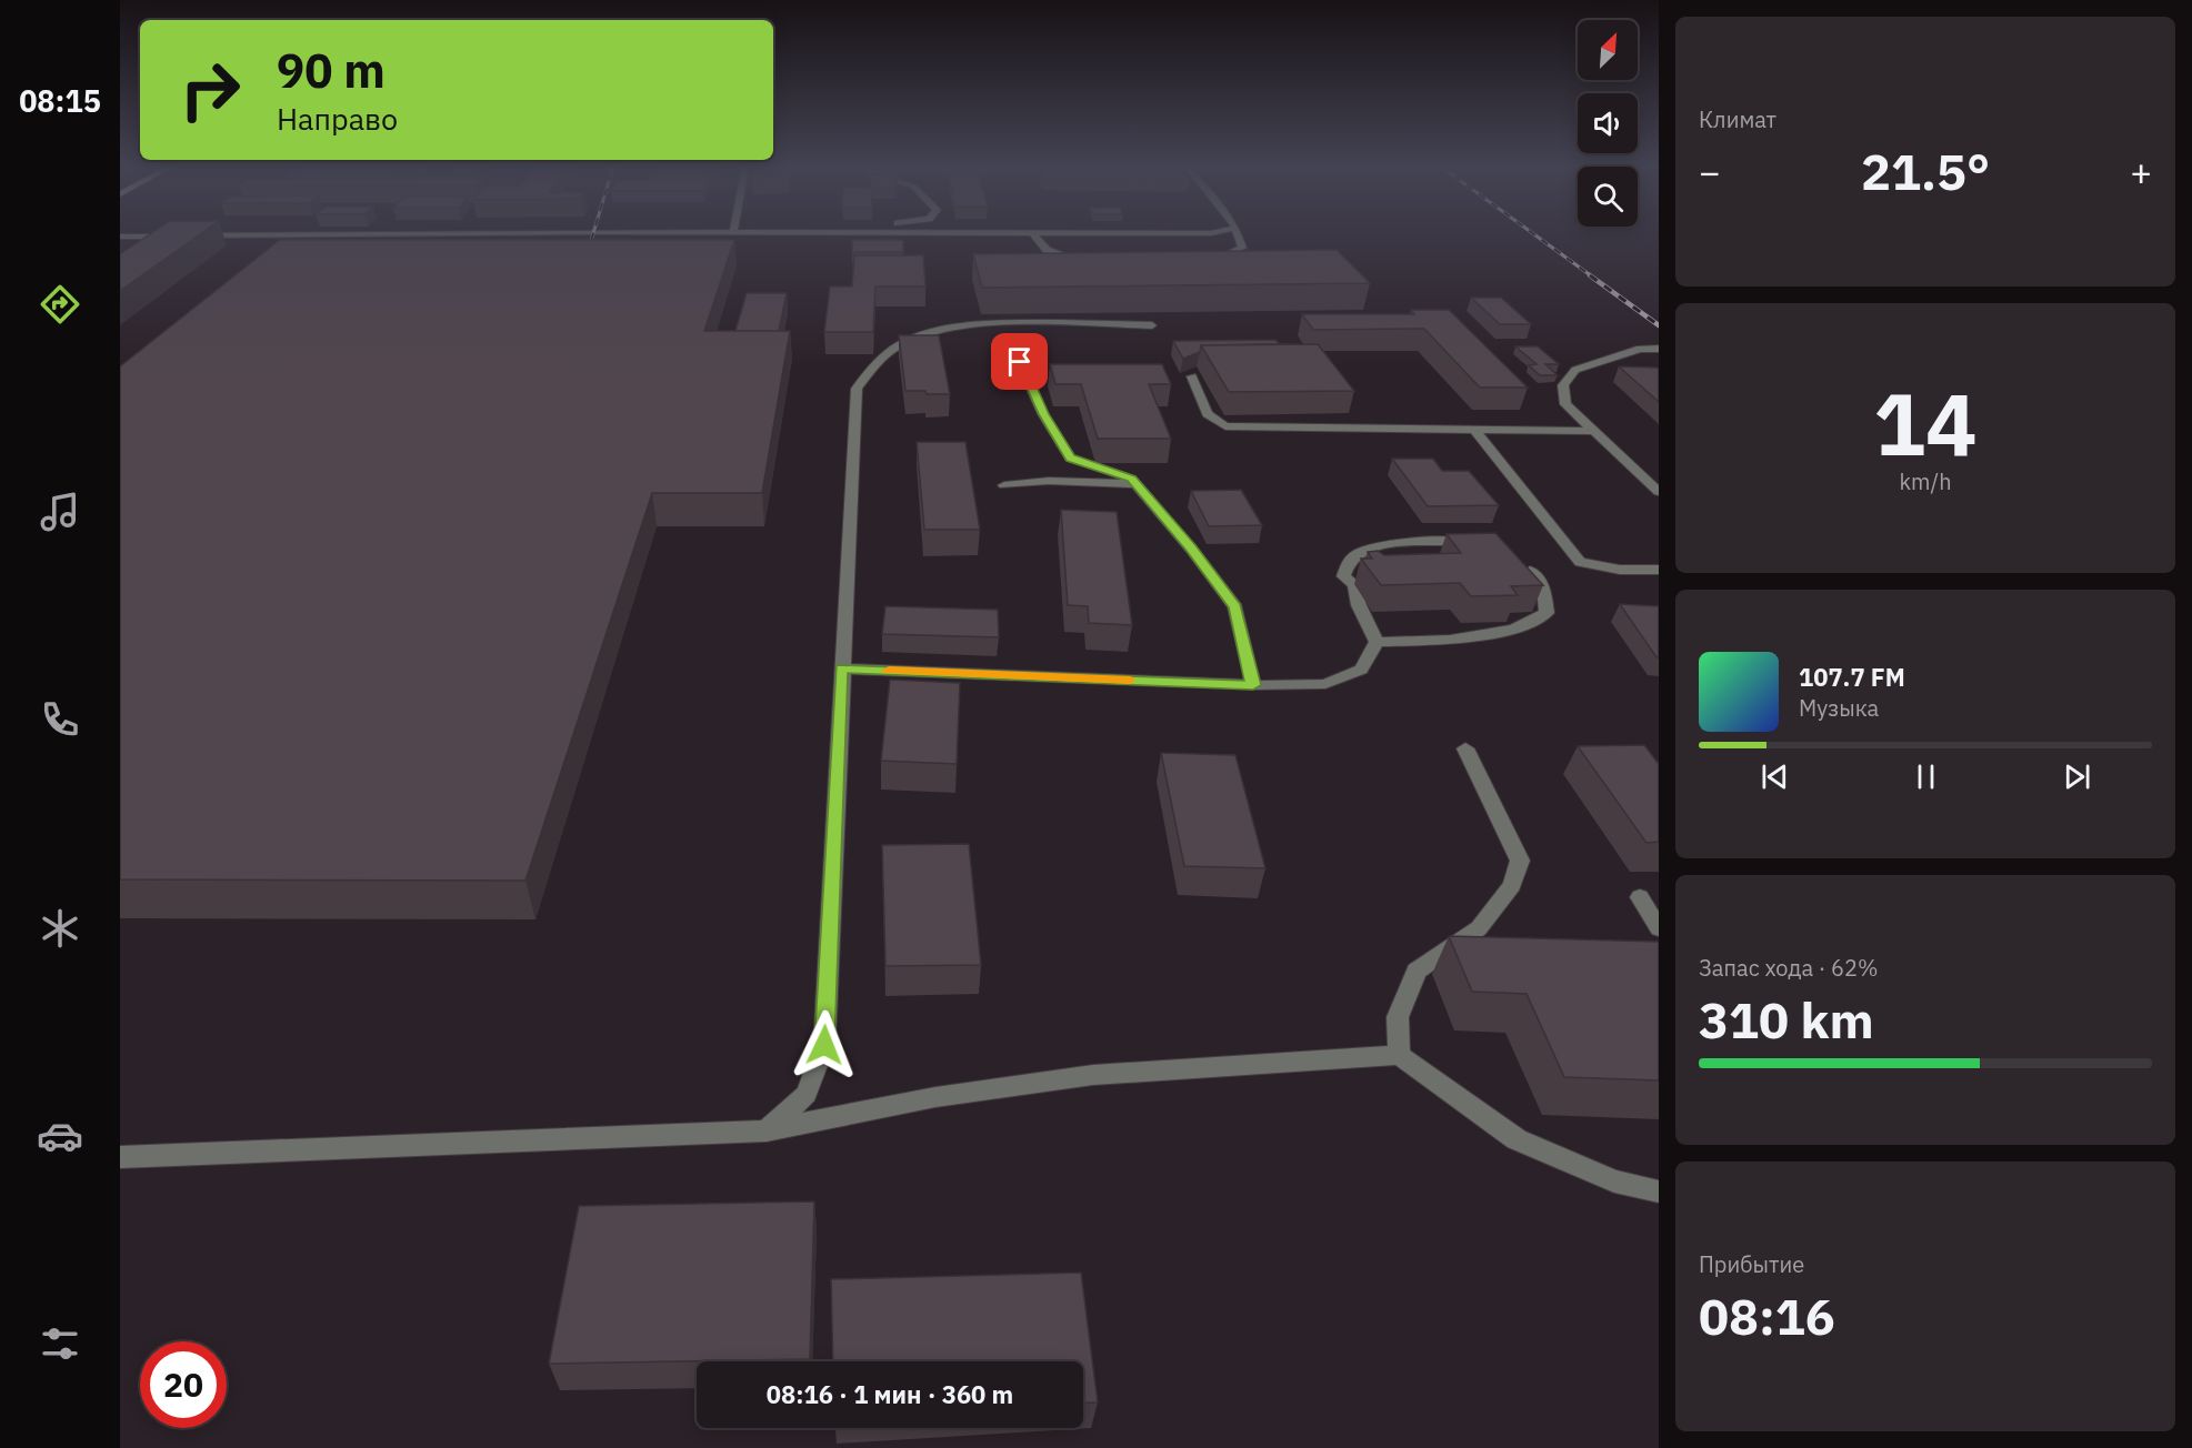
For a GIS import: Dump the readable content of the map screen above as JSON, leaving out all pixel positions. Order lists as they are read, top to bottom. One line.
{"north":"top right","page":{"tabs":"08:15","tile":["Климат",["14","km/h"],["Запас хода · 62%","310 km"],["Прибытие","08:16"]],"turn":["90 m","Направо"],"heat":["−","21.5°","+"],"song":["107.7 FM","Музыка"],"limit":"20","trip":"08:16 · 1 мин · 360 m"}}
